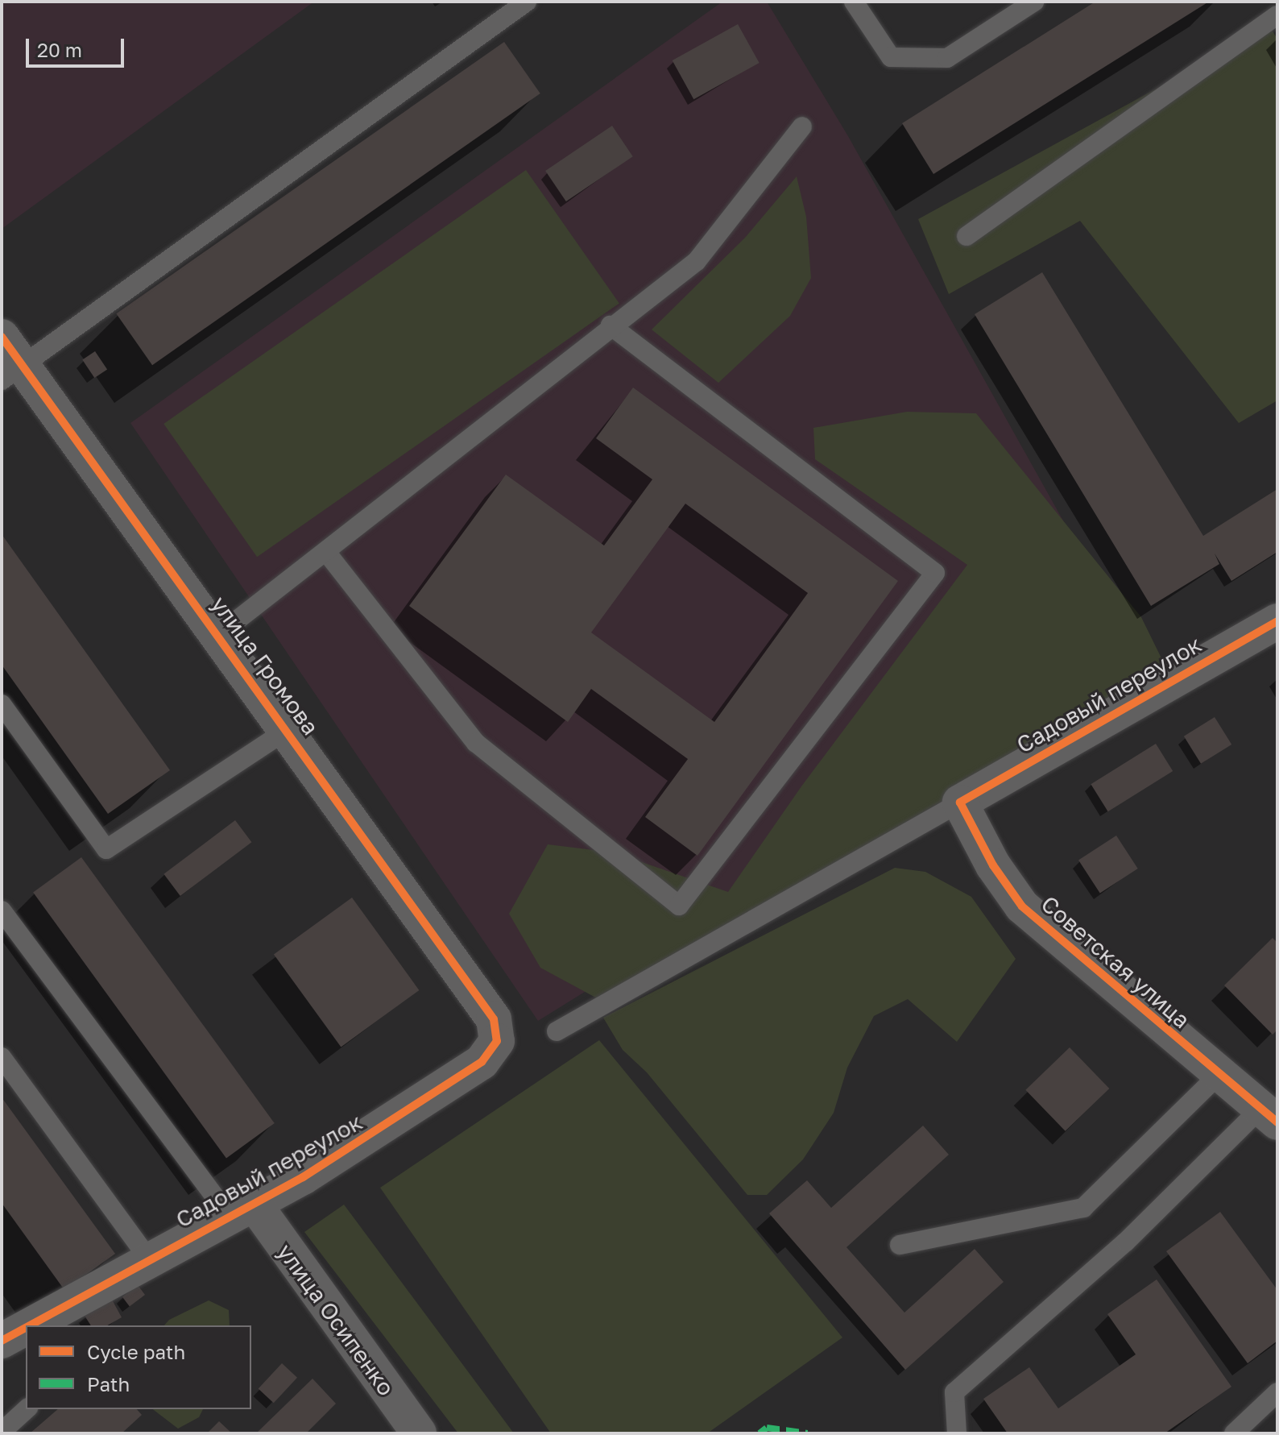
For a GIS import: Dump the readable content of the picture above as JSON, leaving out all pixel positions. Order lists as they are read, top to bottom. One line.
{"streets":{"street":["улица Громова","Садовый переулок","Советская улица","улица Осипенко"]},"crossings":[["улица Громова","Садовый переулок"],["Садовый переулок","Советская улица"],["Садовый переулок","улица Осипенко"]],"legend":["Cycle path","Path"],"scale_bar":"20 m"}
